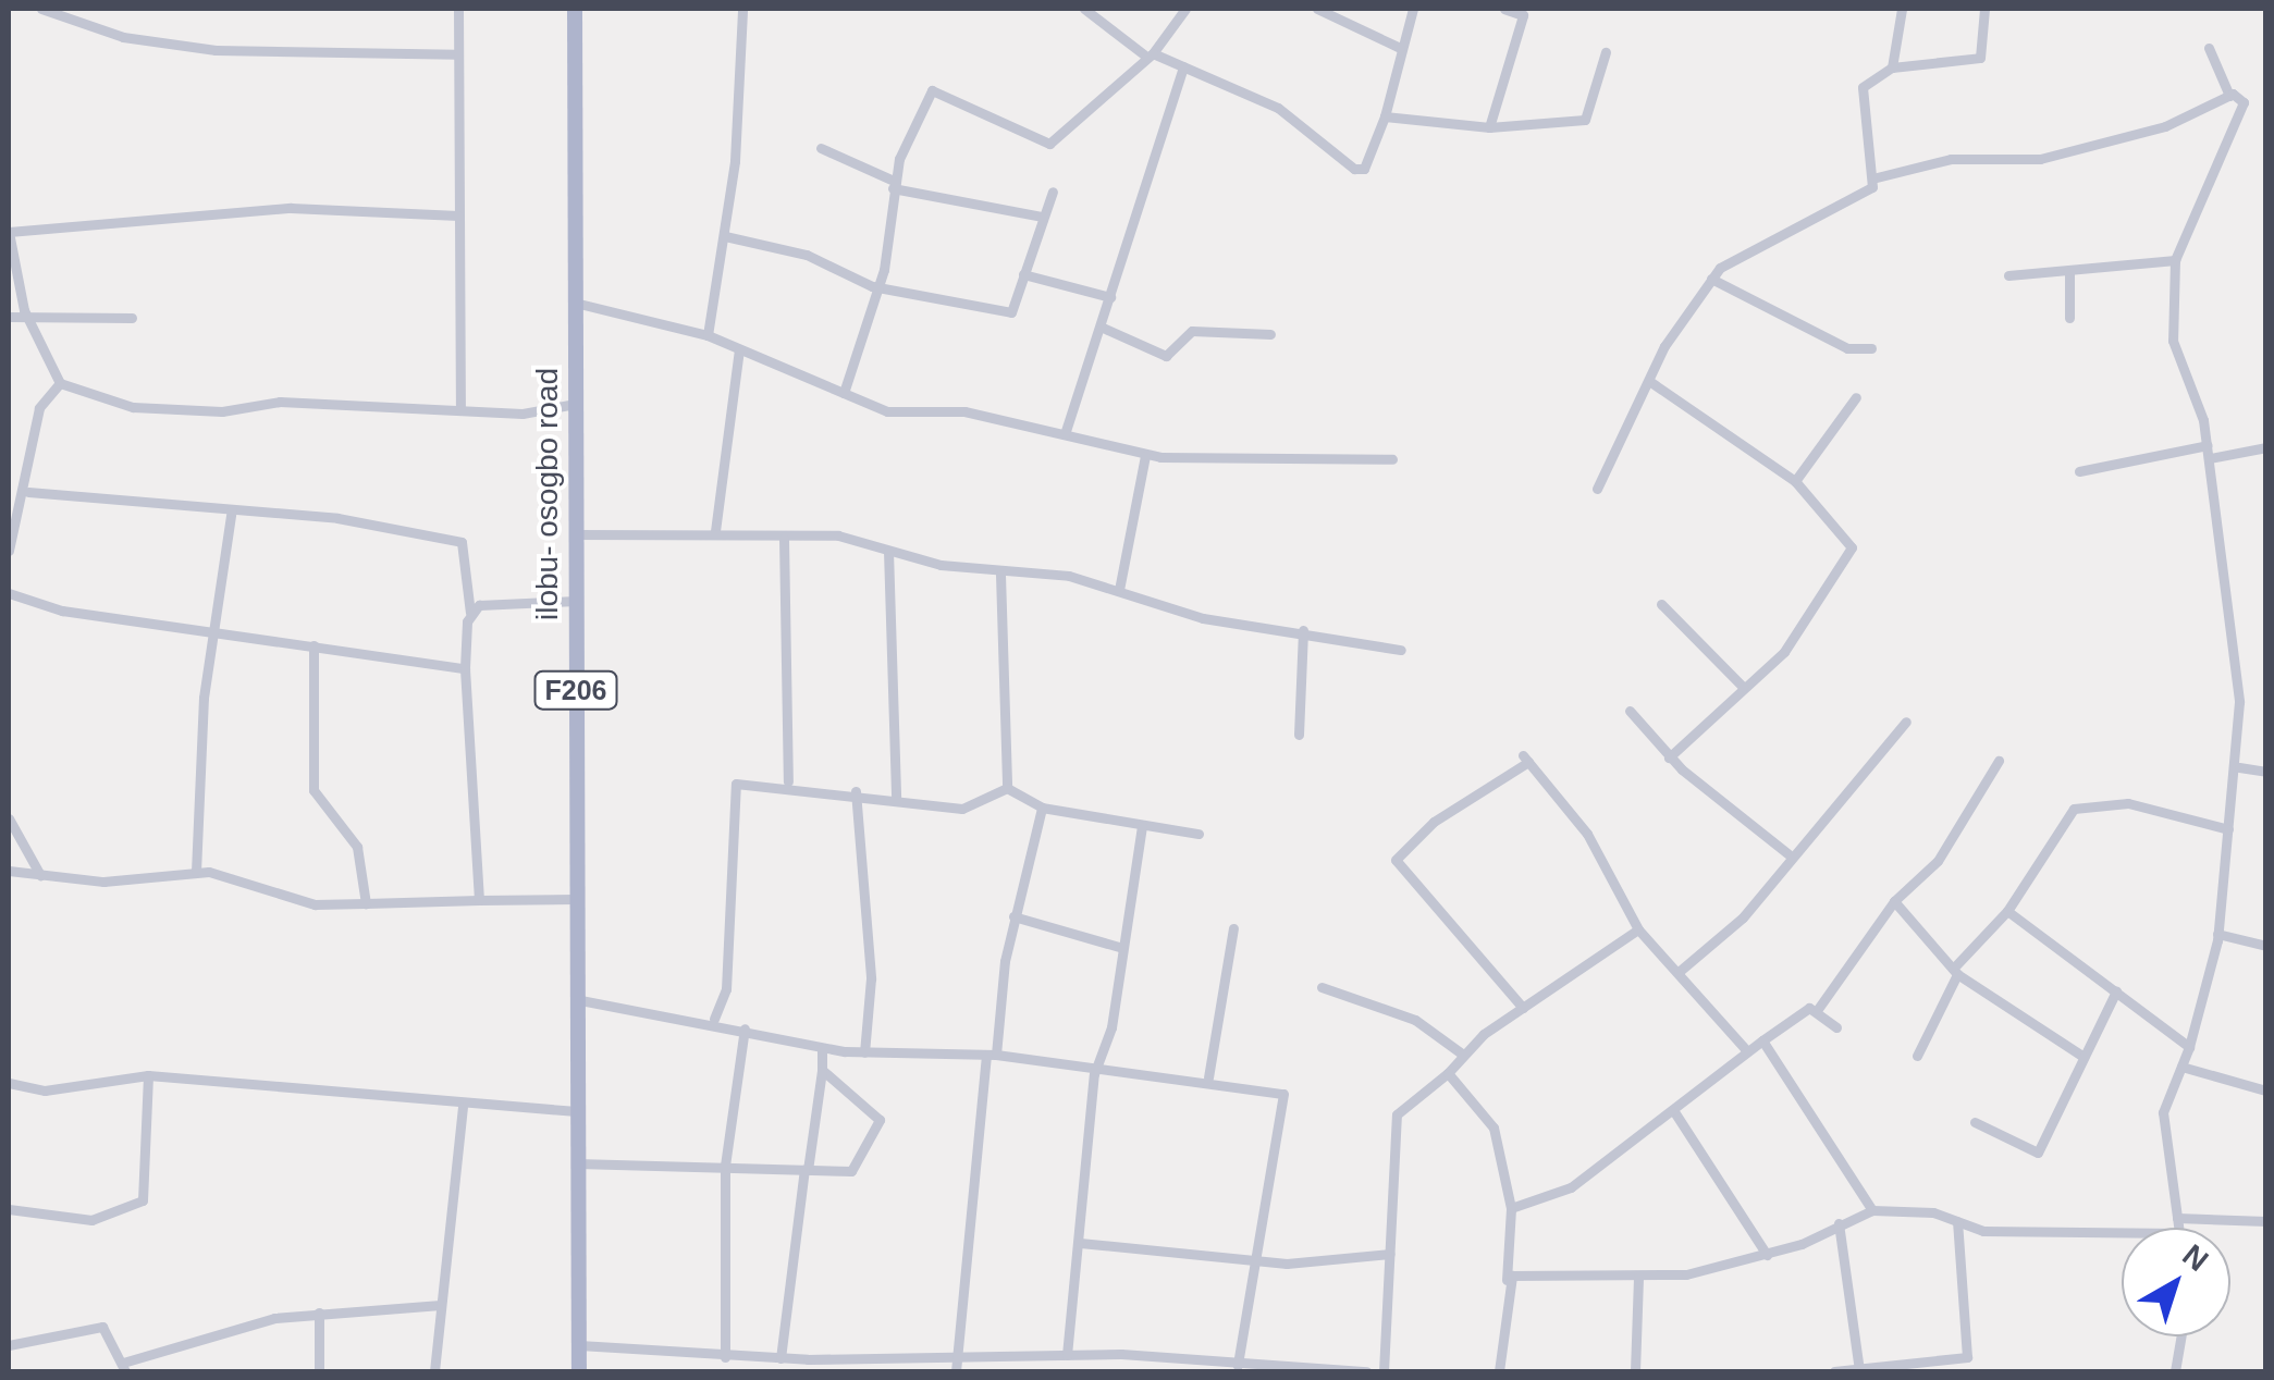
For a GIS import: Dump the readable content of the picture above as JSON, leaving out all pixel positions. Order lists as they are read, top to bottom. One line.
{"streets":{"main road":["ilobu- osogbo road","F206"]},"north":"top right"}
